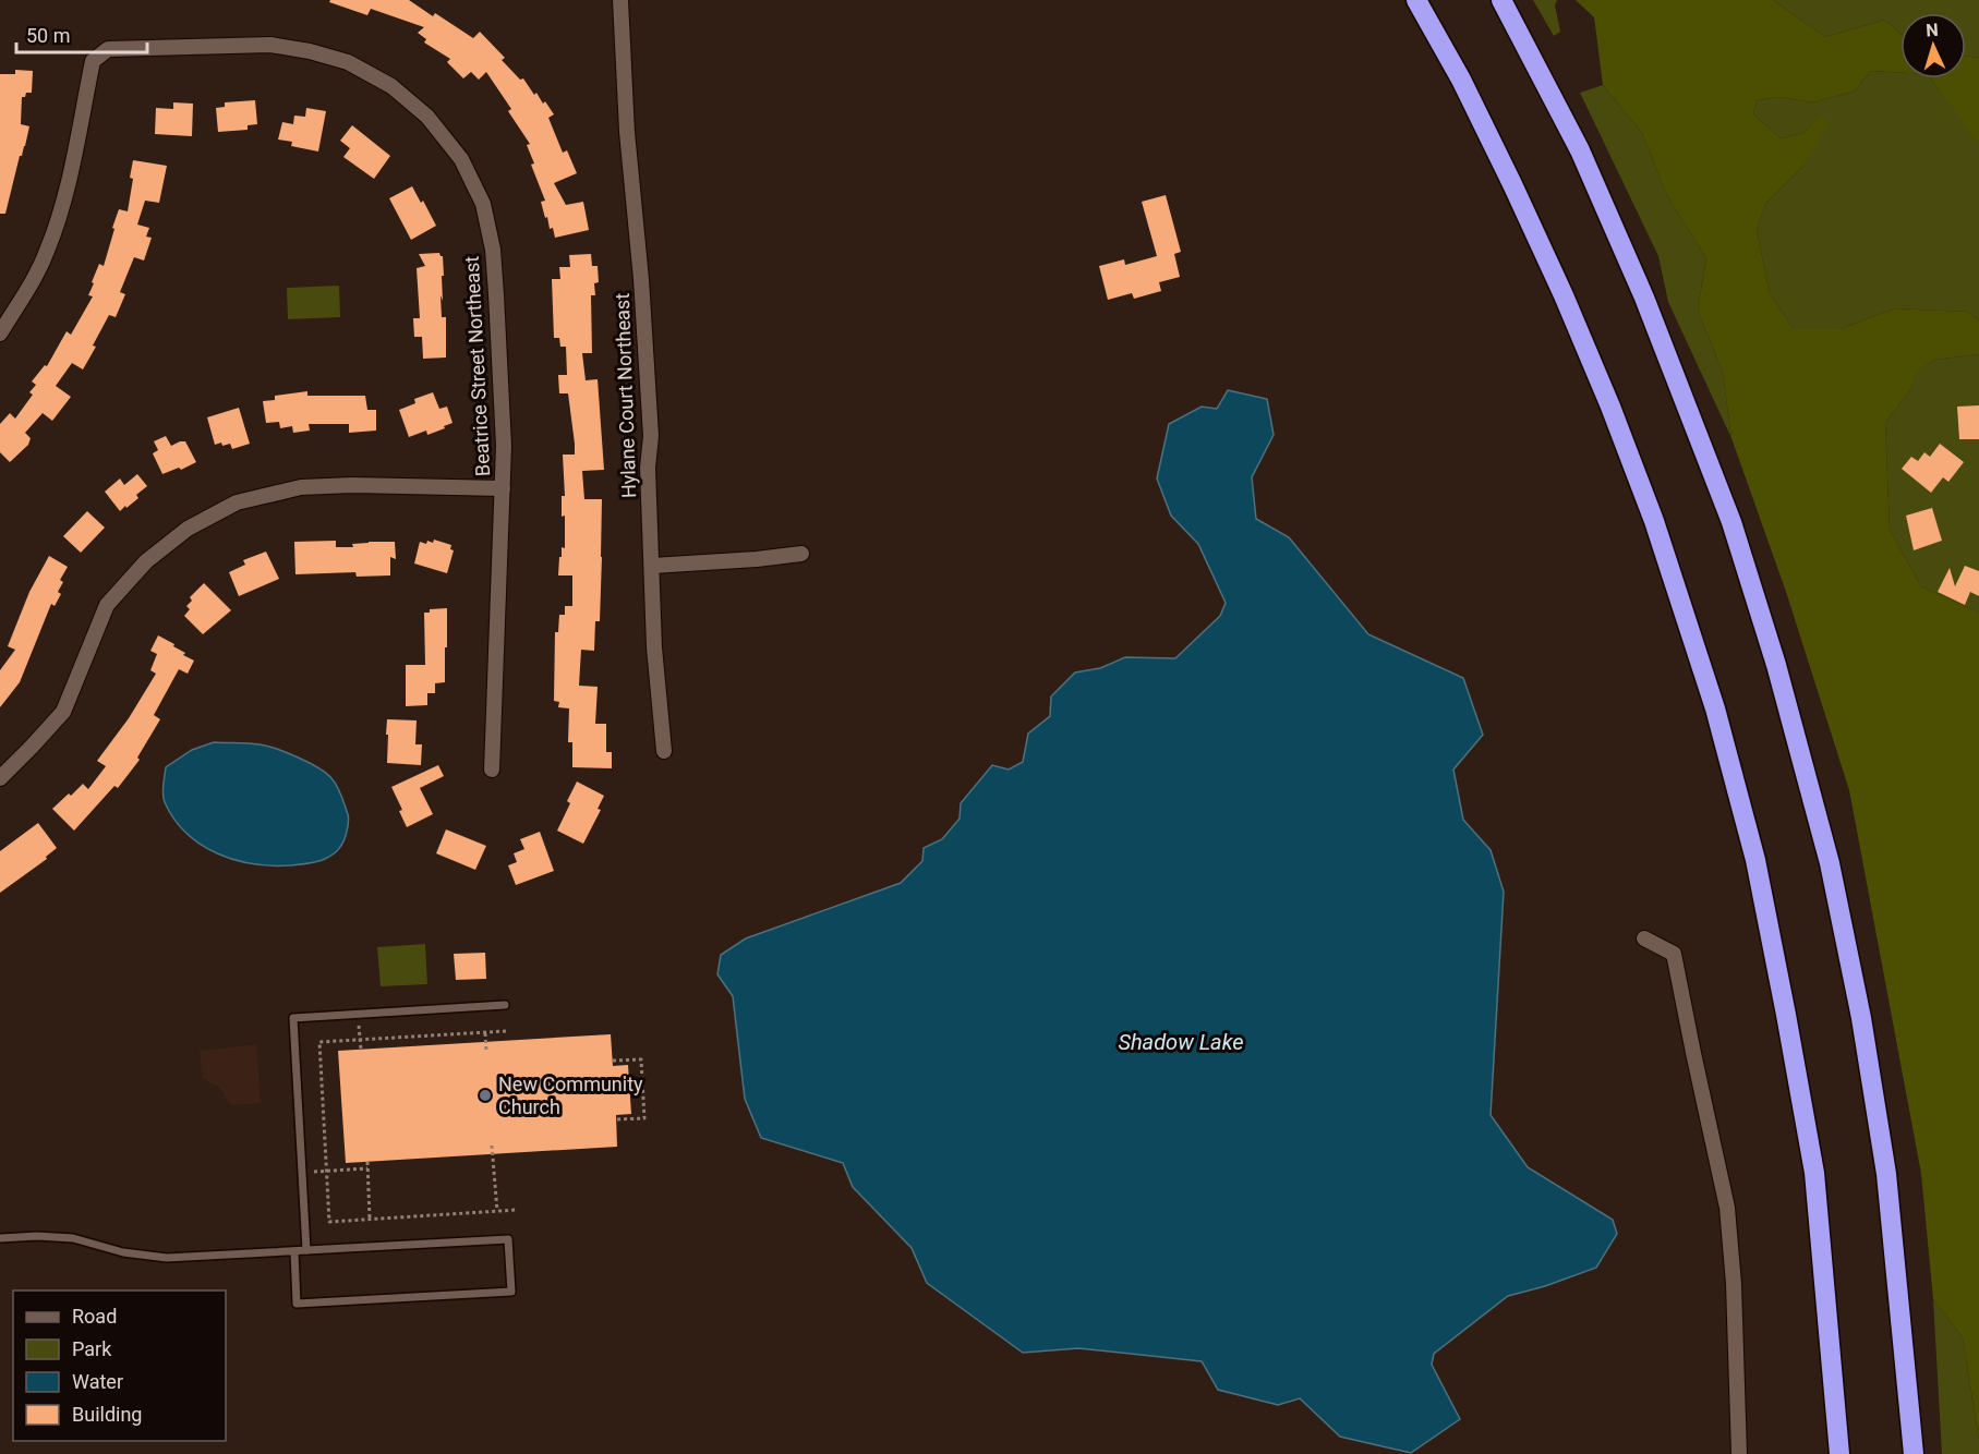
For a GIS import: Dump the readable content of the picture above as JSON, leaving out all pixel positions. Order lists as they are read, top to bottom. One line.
{"streets":{"street":["Beatrice Street Northeast","Hylane Court Northeast"]},"water":["Shadow Lake"],"places":["New Community Church"],"legend":["Road","Park","Water","Building"],"scale_bar":"50 m","north":"top"}
